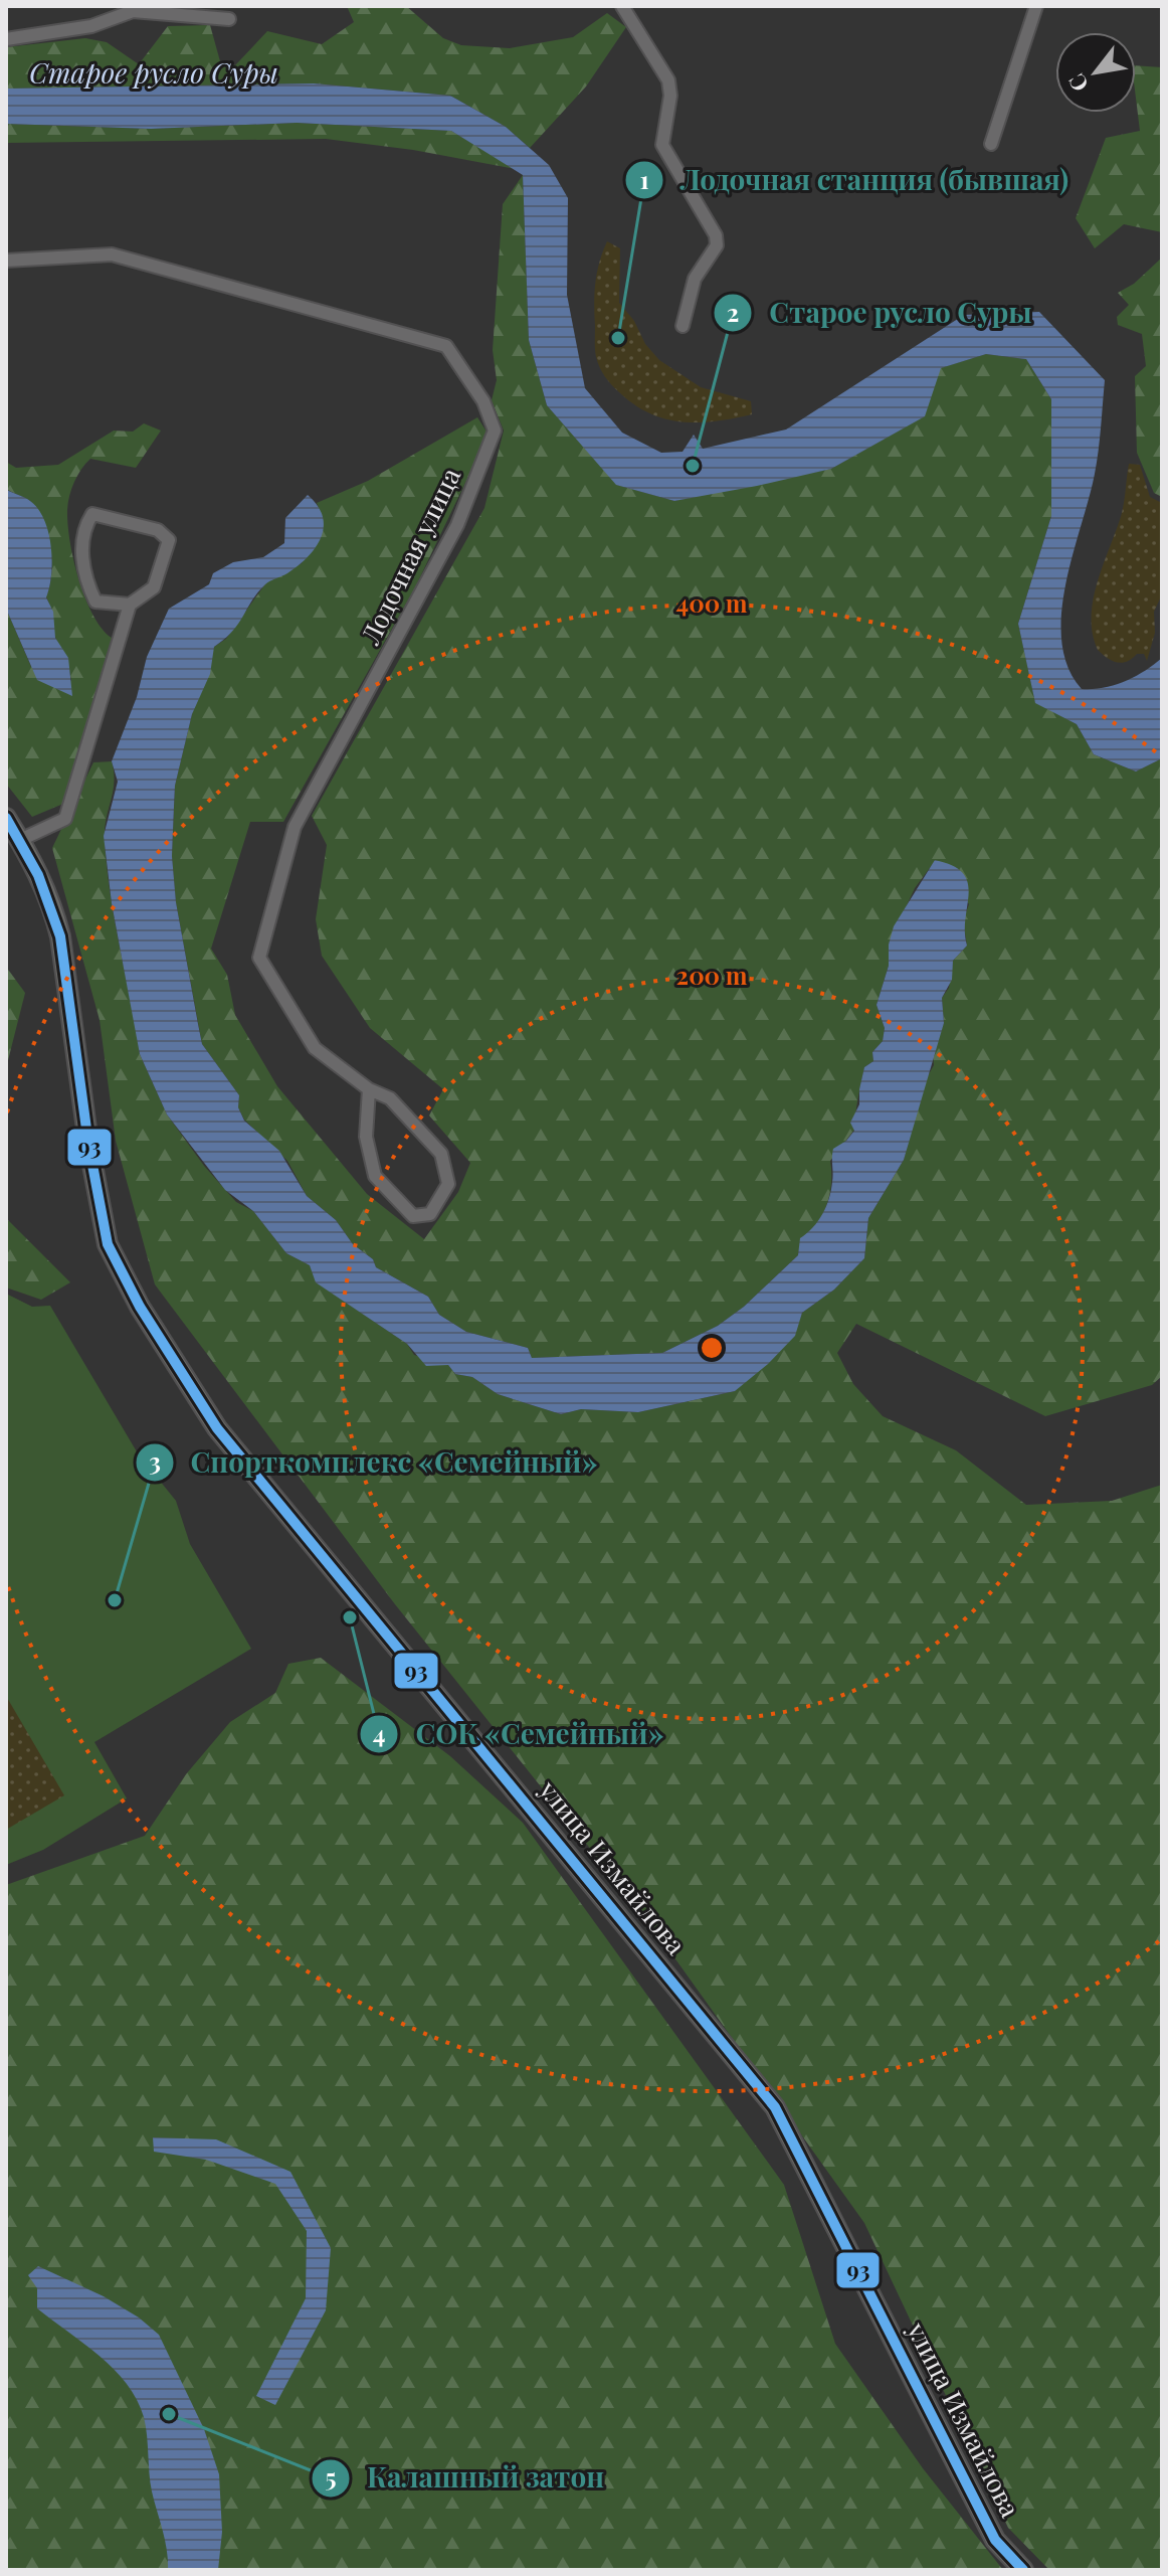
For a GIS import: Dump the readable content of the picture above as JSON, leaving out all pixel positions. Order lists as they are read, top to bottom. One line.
{"streets":{"main road":["улица Измайлова"],"street":["Лодочная улица"]},"water":["Старое русло Суры"],"places":["Лодочная станция (бывшая)","Старое русло Суры","Спорткомплекс «Семейный»","СОК «Семейный»","Калашный затон"],"lines":["transit line 93"],"north":"bottom left","rings":["400 m","200 m"]}
